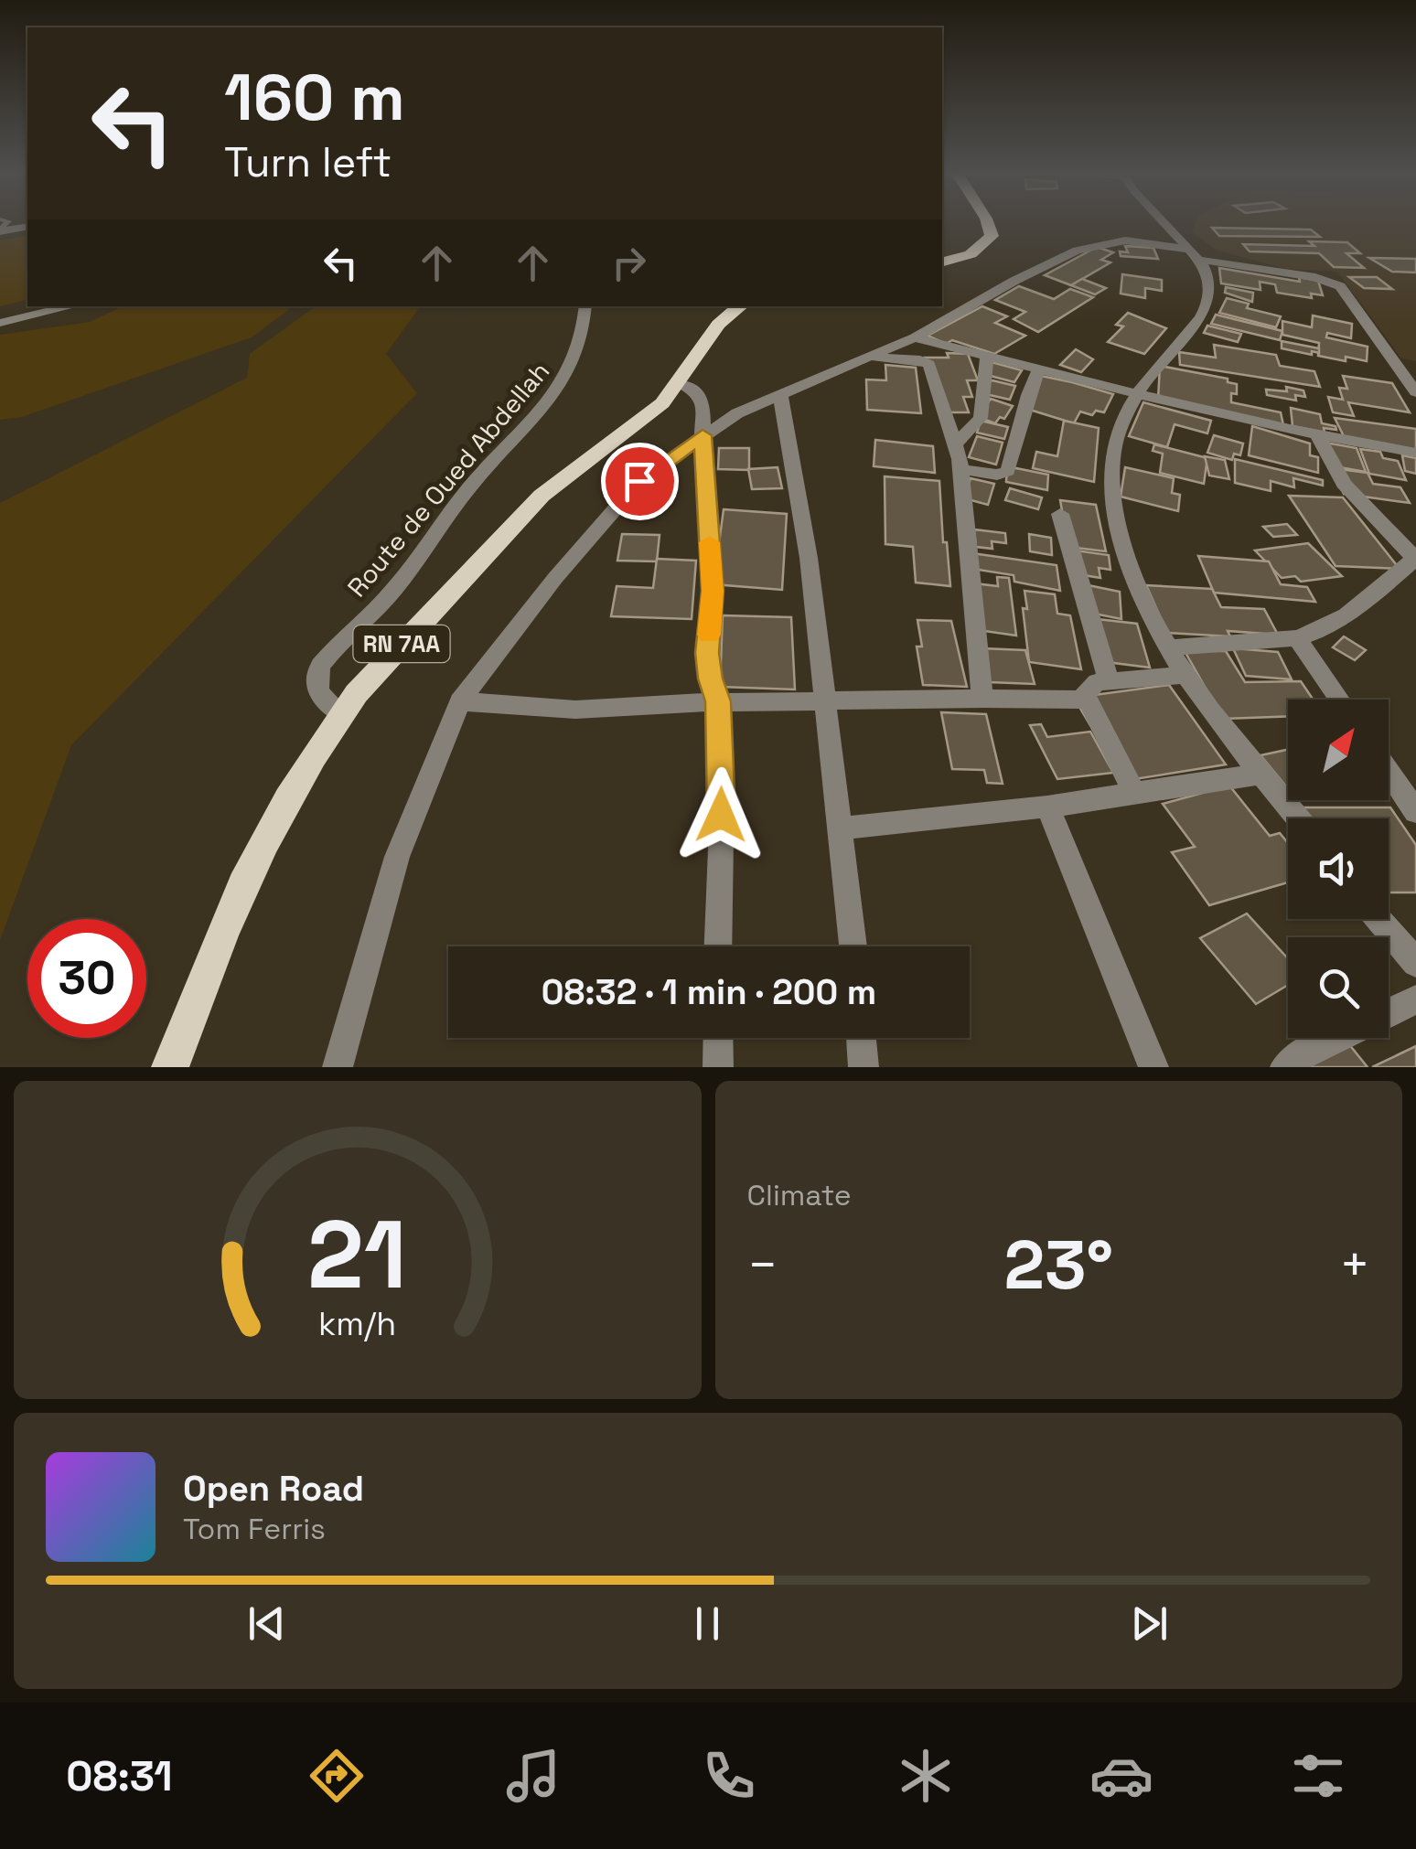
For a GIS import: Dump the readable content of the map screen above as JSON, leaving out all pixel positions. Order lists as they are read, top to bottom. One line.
{"streets":{"main road":["RN 7AA"],"street":["Route de Oued Abdellah"]},"crossings":[["Route de Oued Abdellah","RN 7AA"]],"north":"top right","page":{"turn":["160 m","Turn left"],"limit":"30","trip":"08:32 · 1 min · 200 m","tile":"Climate","heat":["−","23°","+"],"song":["Open Road","Tom Ferris"],"tabs":"08:31","gauge":["21","km/h"]}}
